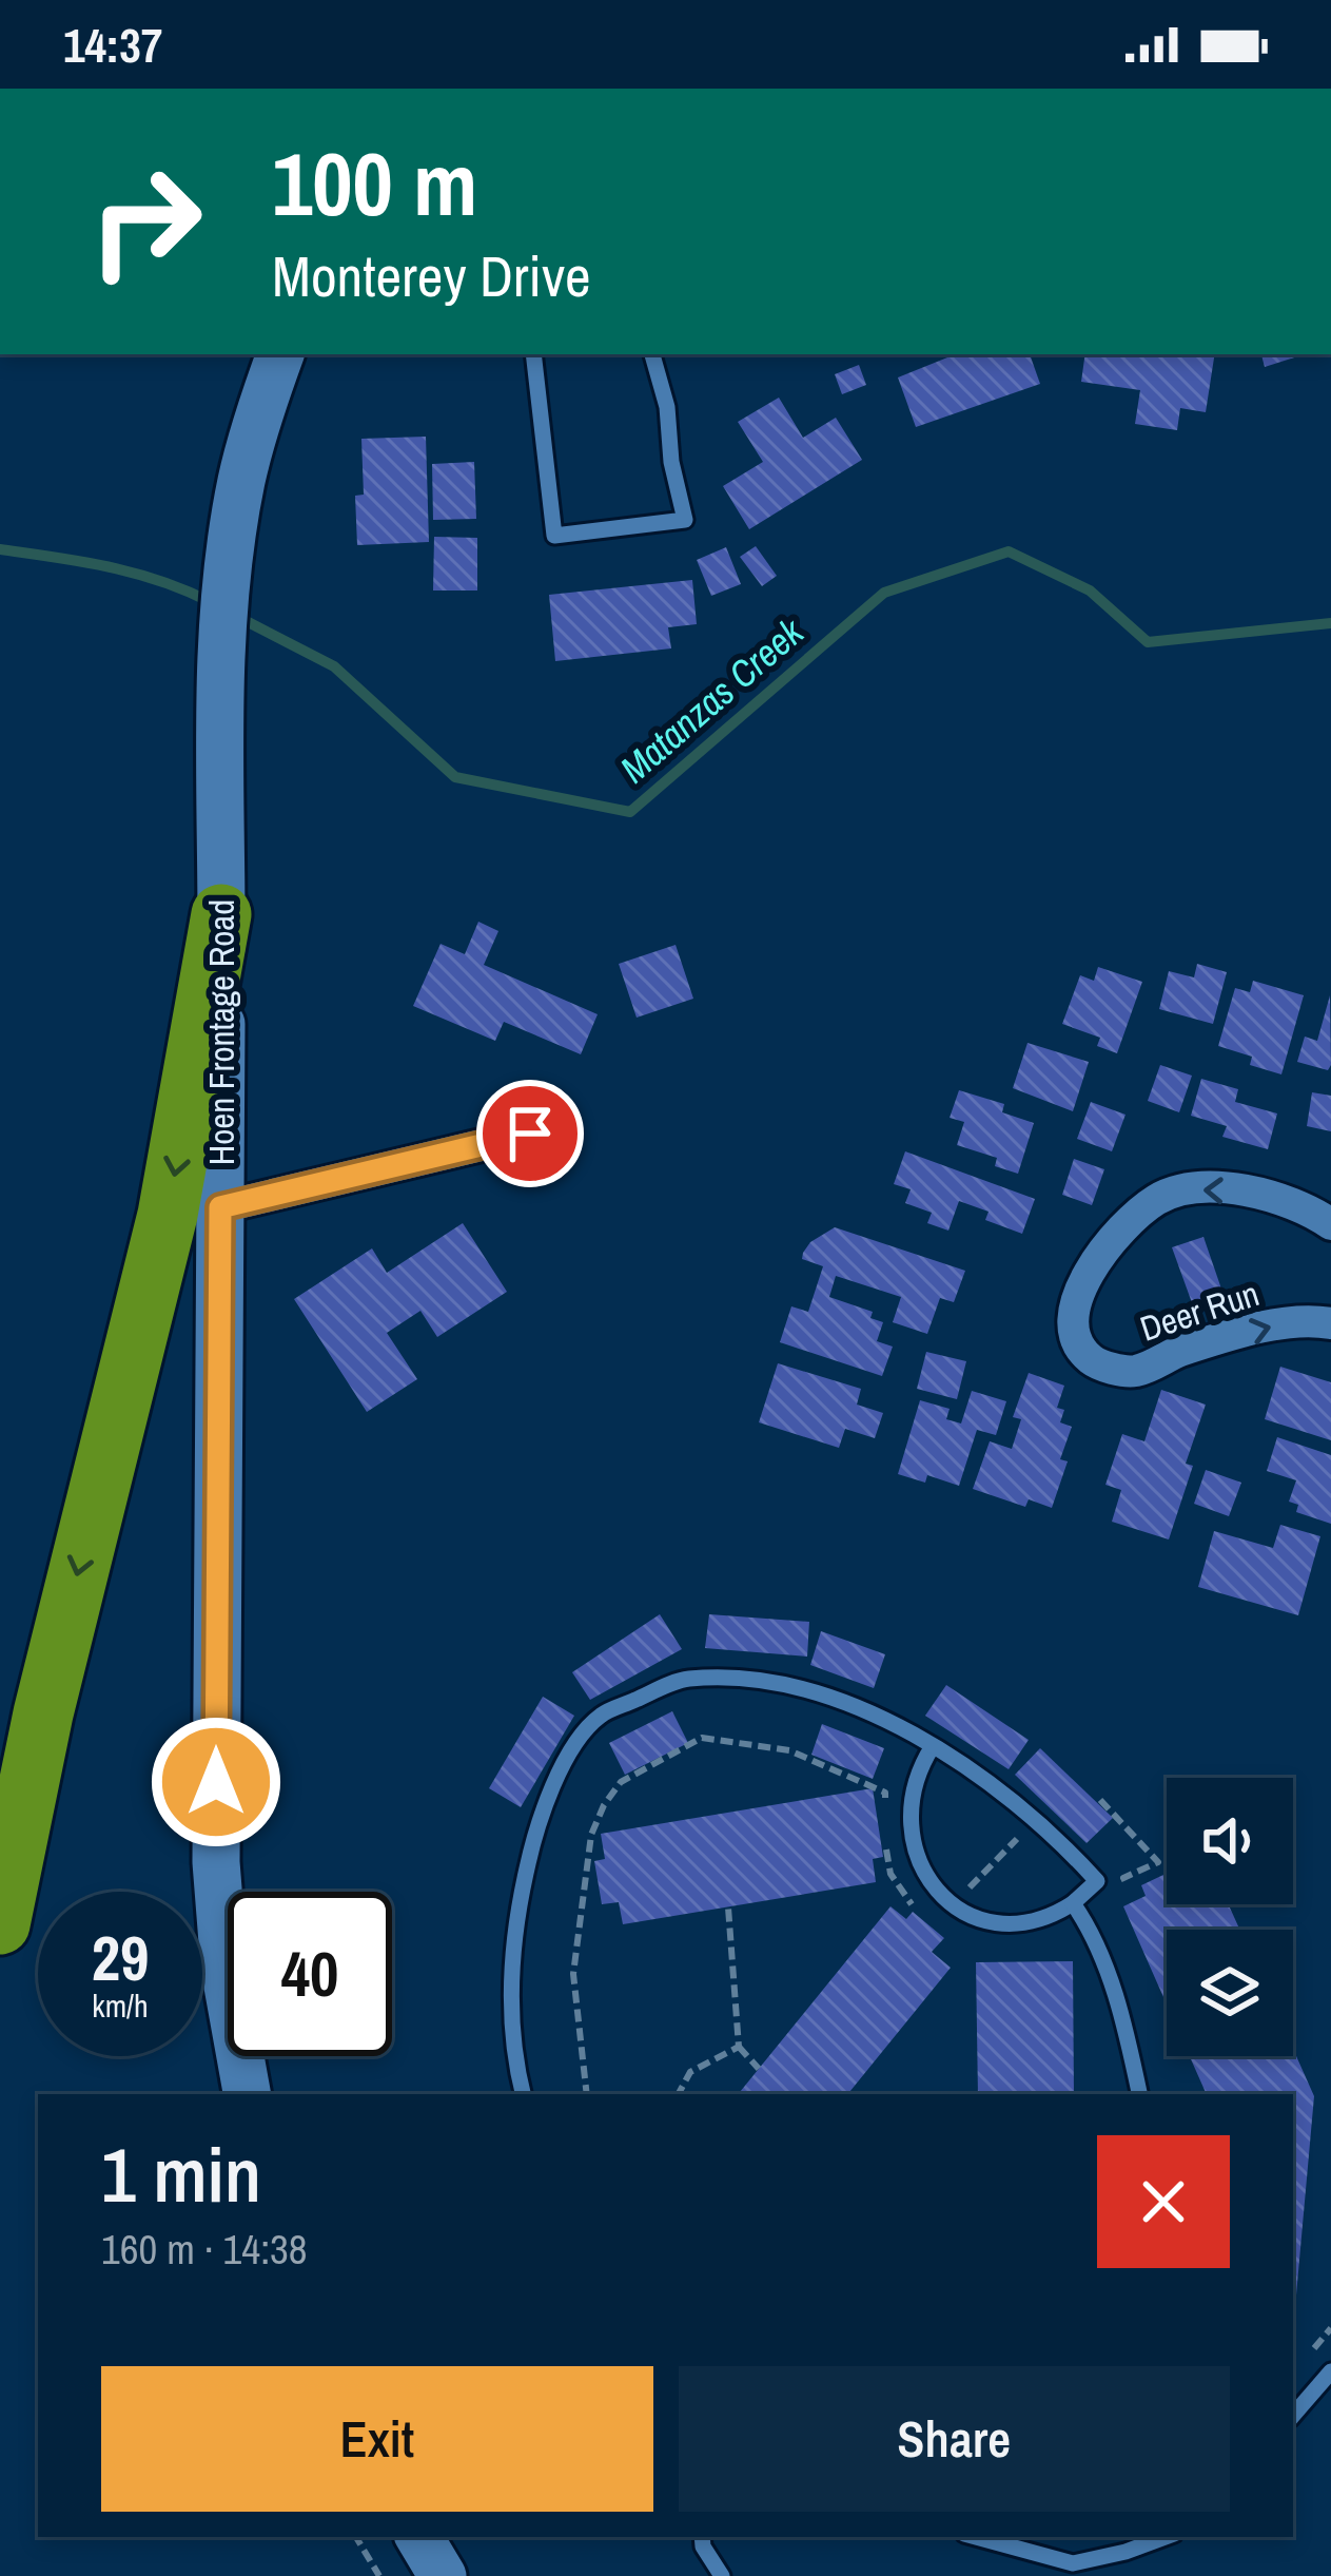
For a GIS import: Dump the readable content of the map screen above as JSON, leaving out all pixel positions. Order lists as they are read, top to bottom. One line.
{"streets":{"street":["Hoen Frontage Road","Deer Run"]},"water":["Matanzas Creek"],"page":{"status":"14:37","turn":["100 m","Monterey Drive"],"speed":"29 km/h","limit":"40","heading":["1 min","160 m · 14:38"],"buttons":["Exit","Share"]}}
